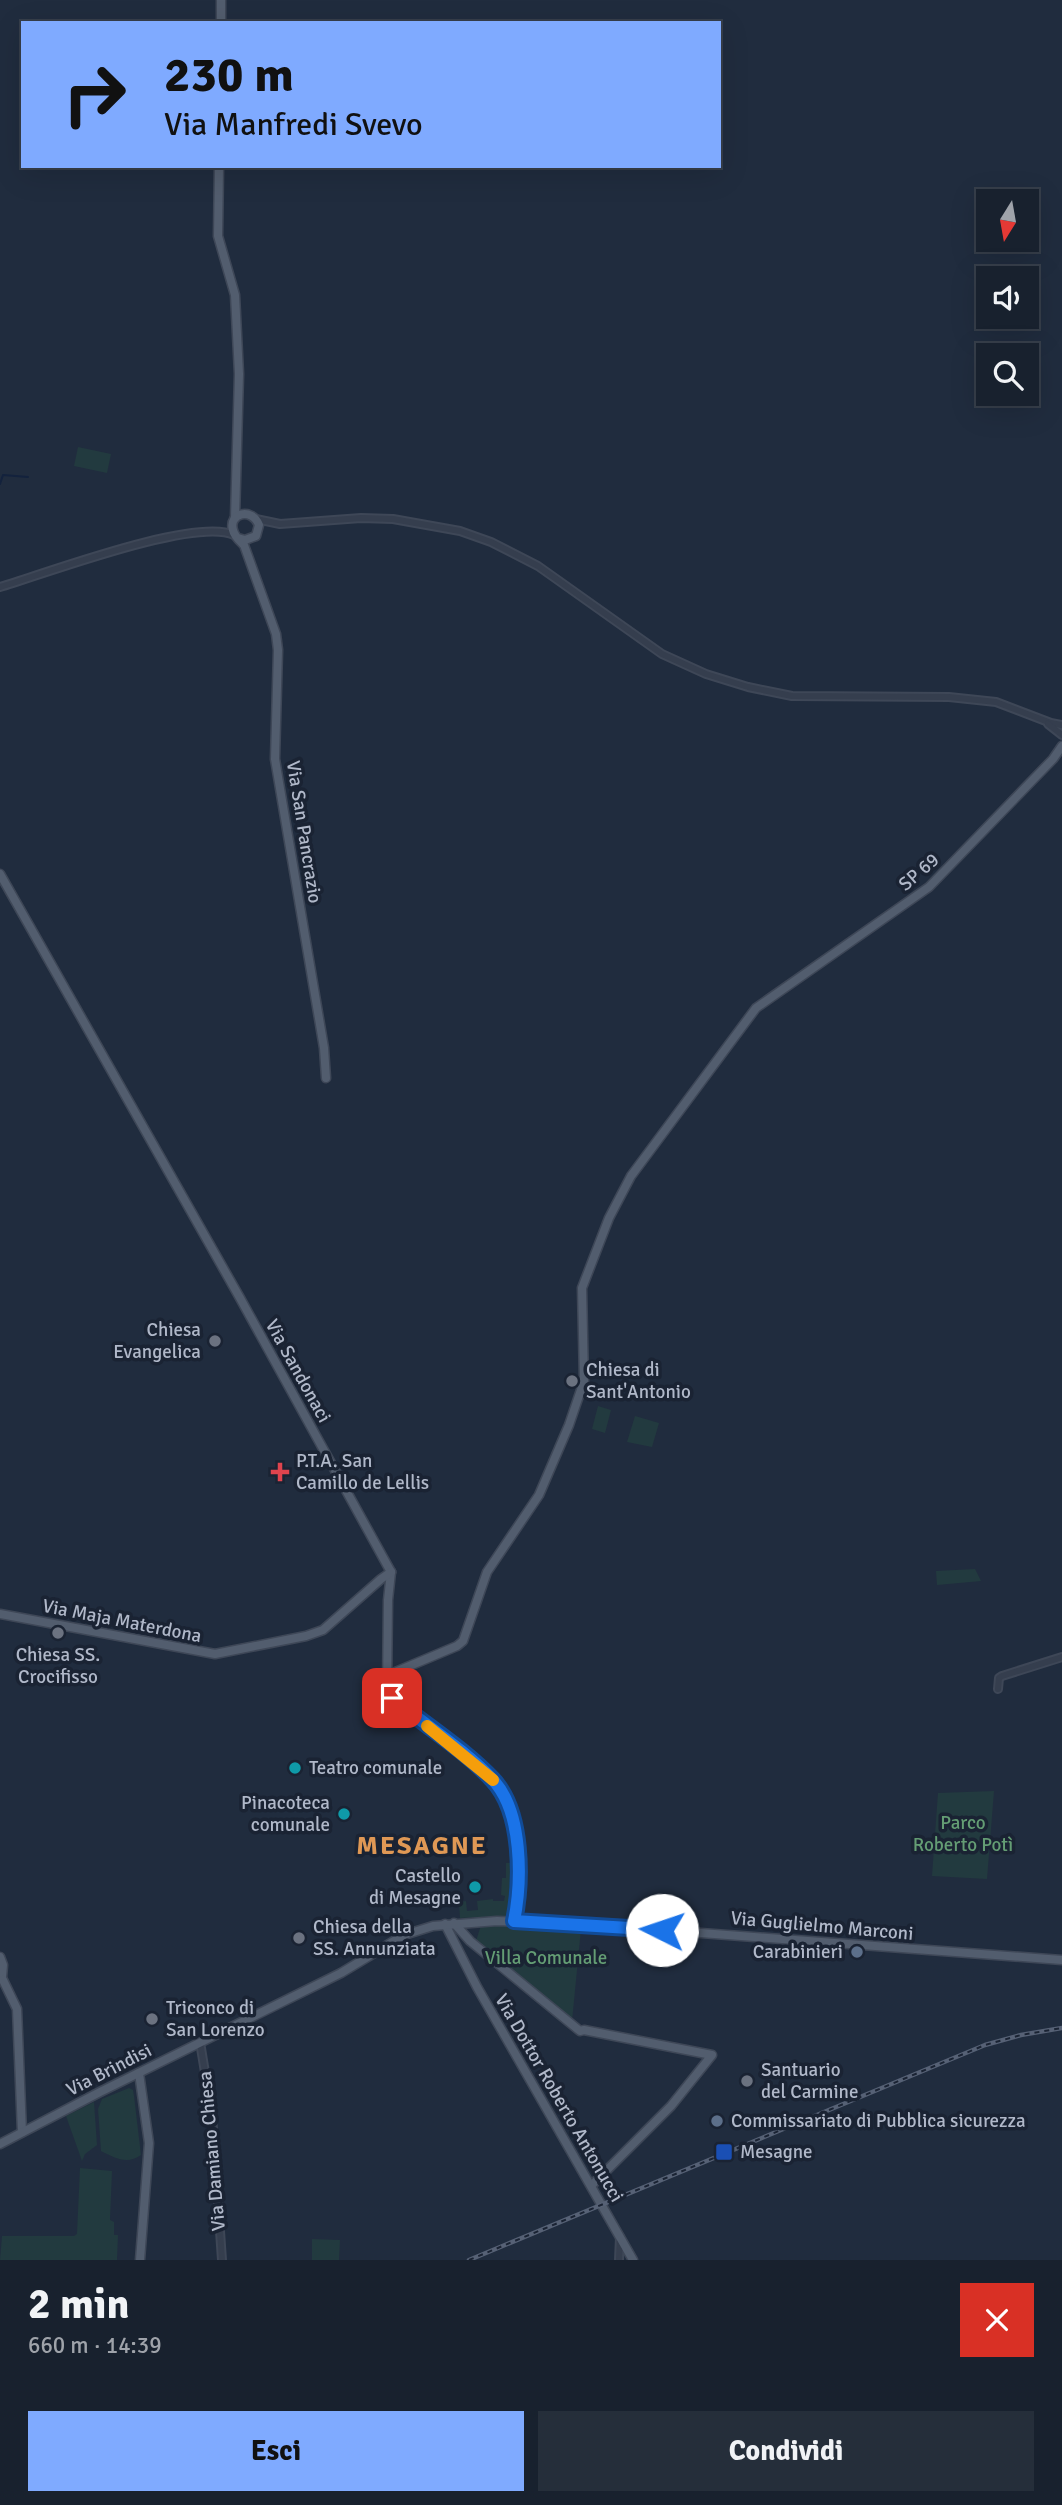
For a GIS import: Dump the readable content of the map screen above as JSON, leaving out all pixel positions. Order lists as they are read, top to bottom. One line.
{"streets":{"main road":["Via San Pancrazio","SP 69","Via Sandonaci","Via Maja Materdona","Via Guglielmo Marconi","Via Brindisi","Via Dottor Roberto Antonucci"],"street":["Via Damiano Chiesa"]},"crossings":[["Via Sandonaci","Via Maja Materdona"],["Via Guglielmo Marconi","Via Brindisi"],["Via Guglielmo Marconi","Via Dottor Roberto Antonucci"],["Via Brindisi","Via Damiano Chiesa"]],"districts":["MESAGNE"],"parks":["Parco Roberto Potì","Villa Comunale"],"places":{"other":["Chiesa Evangelica","Chiesa di Sant'Antonio","Chiesa SS. Crocifisso","Teatro comunale","Pinacoteca comunale","Castello di Mesagne","Chiesa della SS. Annunziata","Carabinieri","Triconco di San Lorenzo","Santuario del Carmine","Commissariato di Pubblica sicurezza"],"health":["P.T.A. San Camillo de Lellis"],"transit":["Mesagne"]},"north":"bottom","page":{"turn":["230 m","Via Manfredi Svevo"],"heading":["2 min","660 m · 14:39"],"buttons":["Esci","Condividi"]}}
